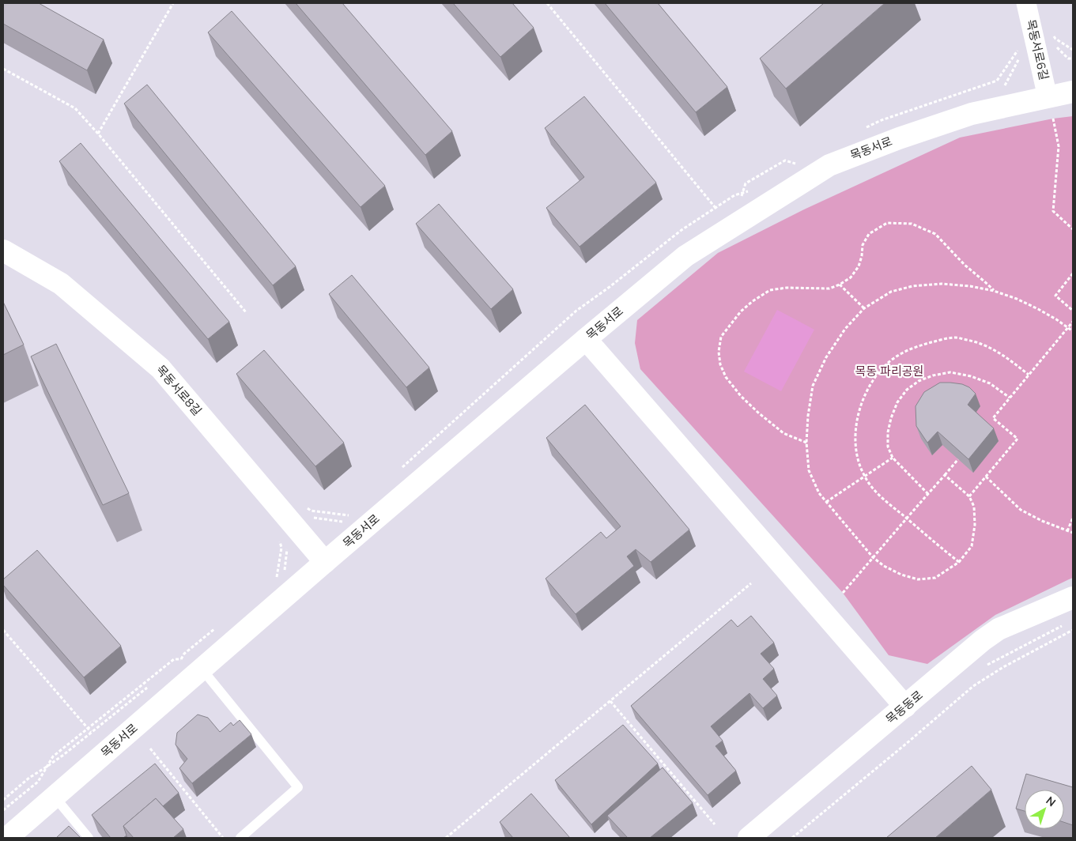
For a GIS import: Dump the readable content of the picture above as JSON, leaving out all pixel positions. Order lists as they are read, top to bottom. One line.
{"streets":{"main road":["목동서로","목동서로8길","목동동로"],"street":["목동서로6길"]},"crossings":[["목동서로6길","목동서로"],["목동서로","목동서로8길"]],"parks":["목동 파리공원"],"north":"top right"}
